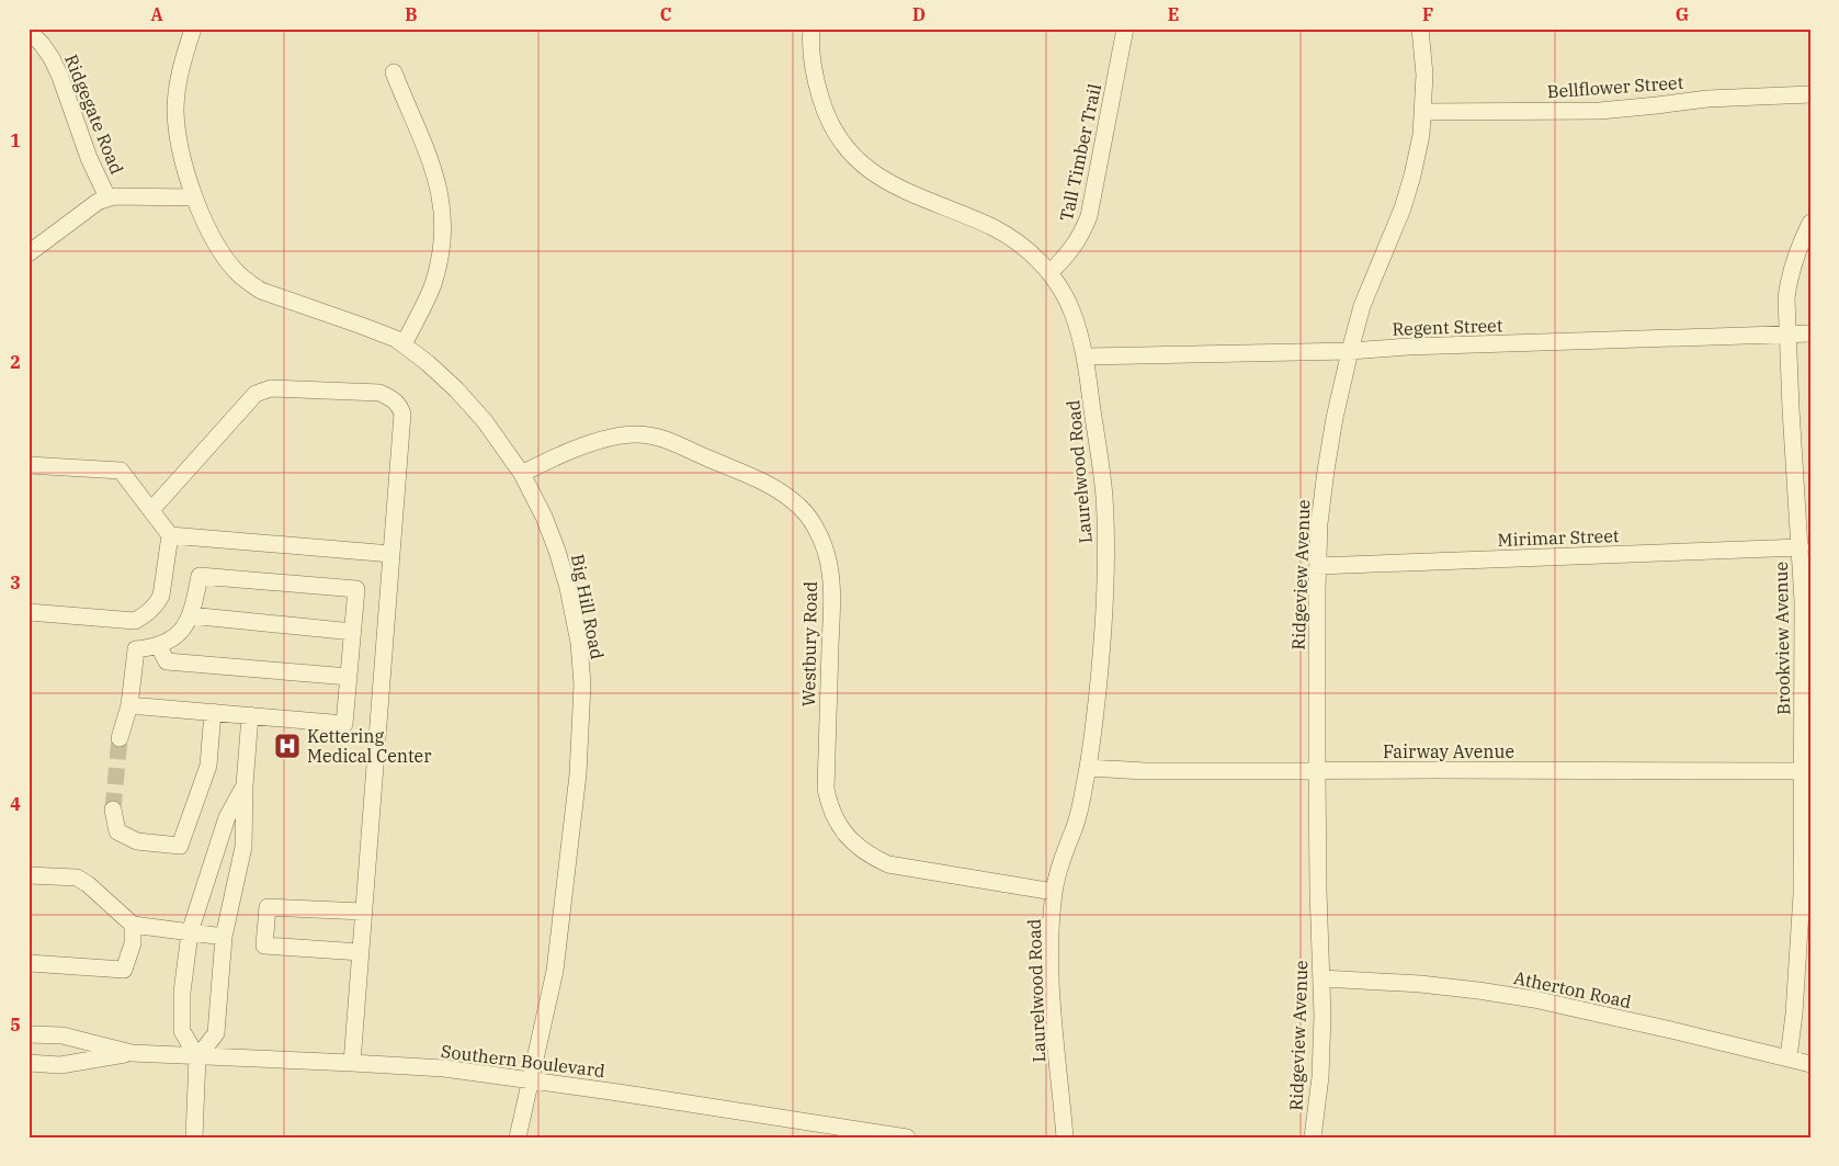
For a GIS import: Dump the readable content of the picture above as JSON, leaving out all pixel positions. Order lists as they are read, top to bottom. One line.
{"streets":{"street":["Bellflower Street","Ridgegate Road","Tall Timber Trail","Regent Street","Laurelwood Road","Mirimar Street","Ridgeview Avenue","Big Hill Road","Brookview Avenue","Westbury Road","Fairway Avenue","Atherton Road","Southern Boulevard"]},"crossings":[["Bellflower Street","Ridgeview Avenue"],["Ridgegate Road","Big Hill Road"],["Tall Timber Trail","Laurelwood Road"],["Regent Street","Laurelwood Road"],["Regent Street","Ridgeview Avenue"],["Regent Street","Brookview Avenue"],["Laurelwood Road","Westbury Road"],["Laurelwood Road","Fairway Avenue"],["Mirimar Street","Ridgeview Avenue"],["Mirimar Street","Brookview Avenue"],["Ridgeview Avenue","Fairway Avenue"],["Ridgeview Avenue","Atherton Road"],["Big Hill Road","Westbury Road"],["Big Hill Road","Southern Boulevard"],["Brookview Avenue","Fairway Avenue"],["Brookview Avenue","Atherton Road"]],"places":{"hospital":["Kettering Medical Center"]},"grid":{"columns":["A","B","C","D","E","F","G"],"rows":["1","2","3","4","5"]}}
